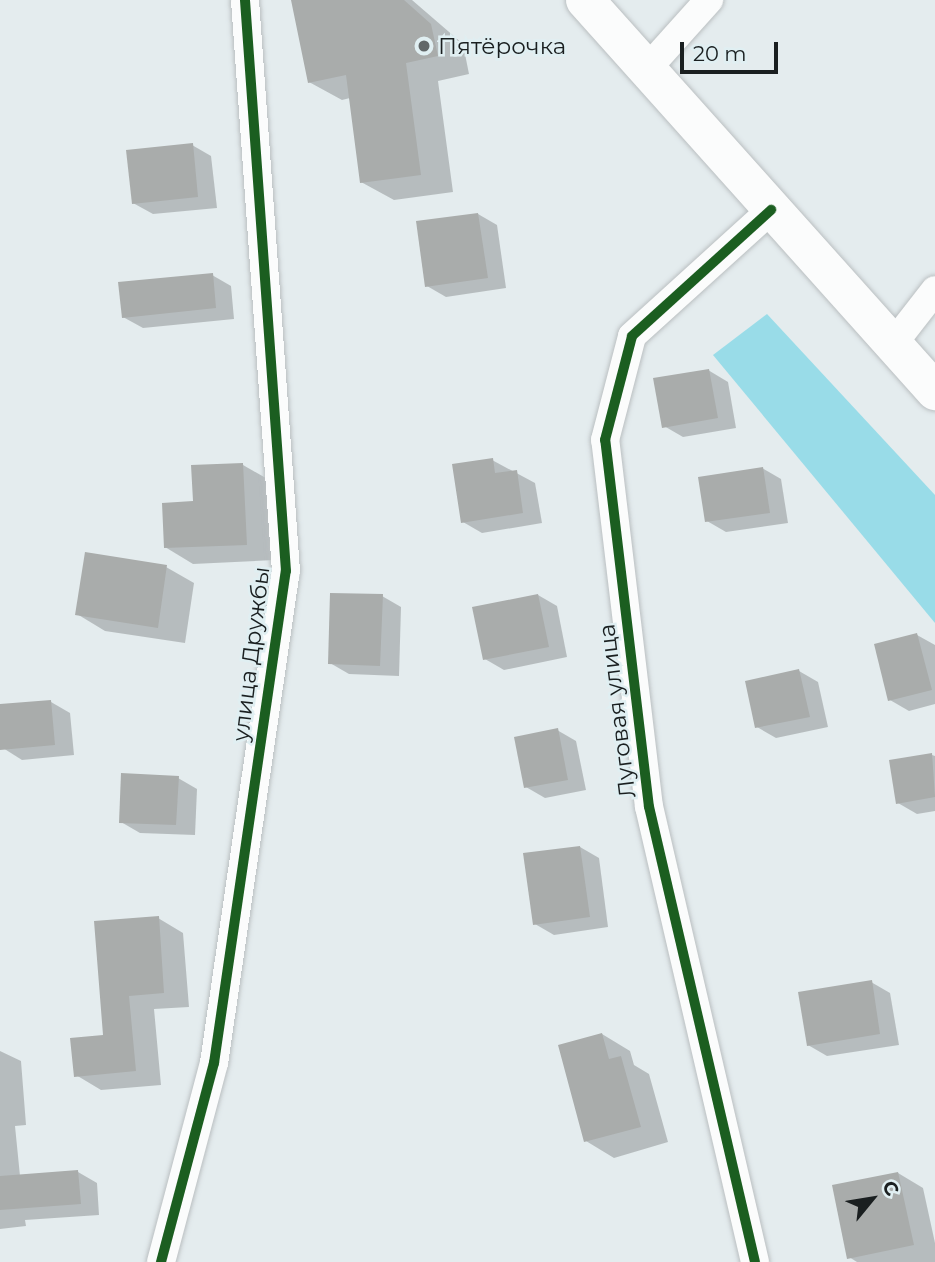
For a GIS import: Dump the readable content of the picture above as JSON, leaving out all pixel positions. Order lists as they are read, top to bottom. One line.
{"streets":{"street":["улица Дружбы","Луговая улица"]},"places":["Пятёрочка"],"scale_bar":"20 m","north":"top right"}
